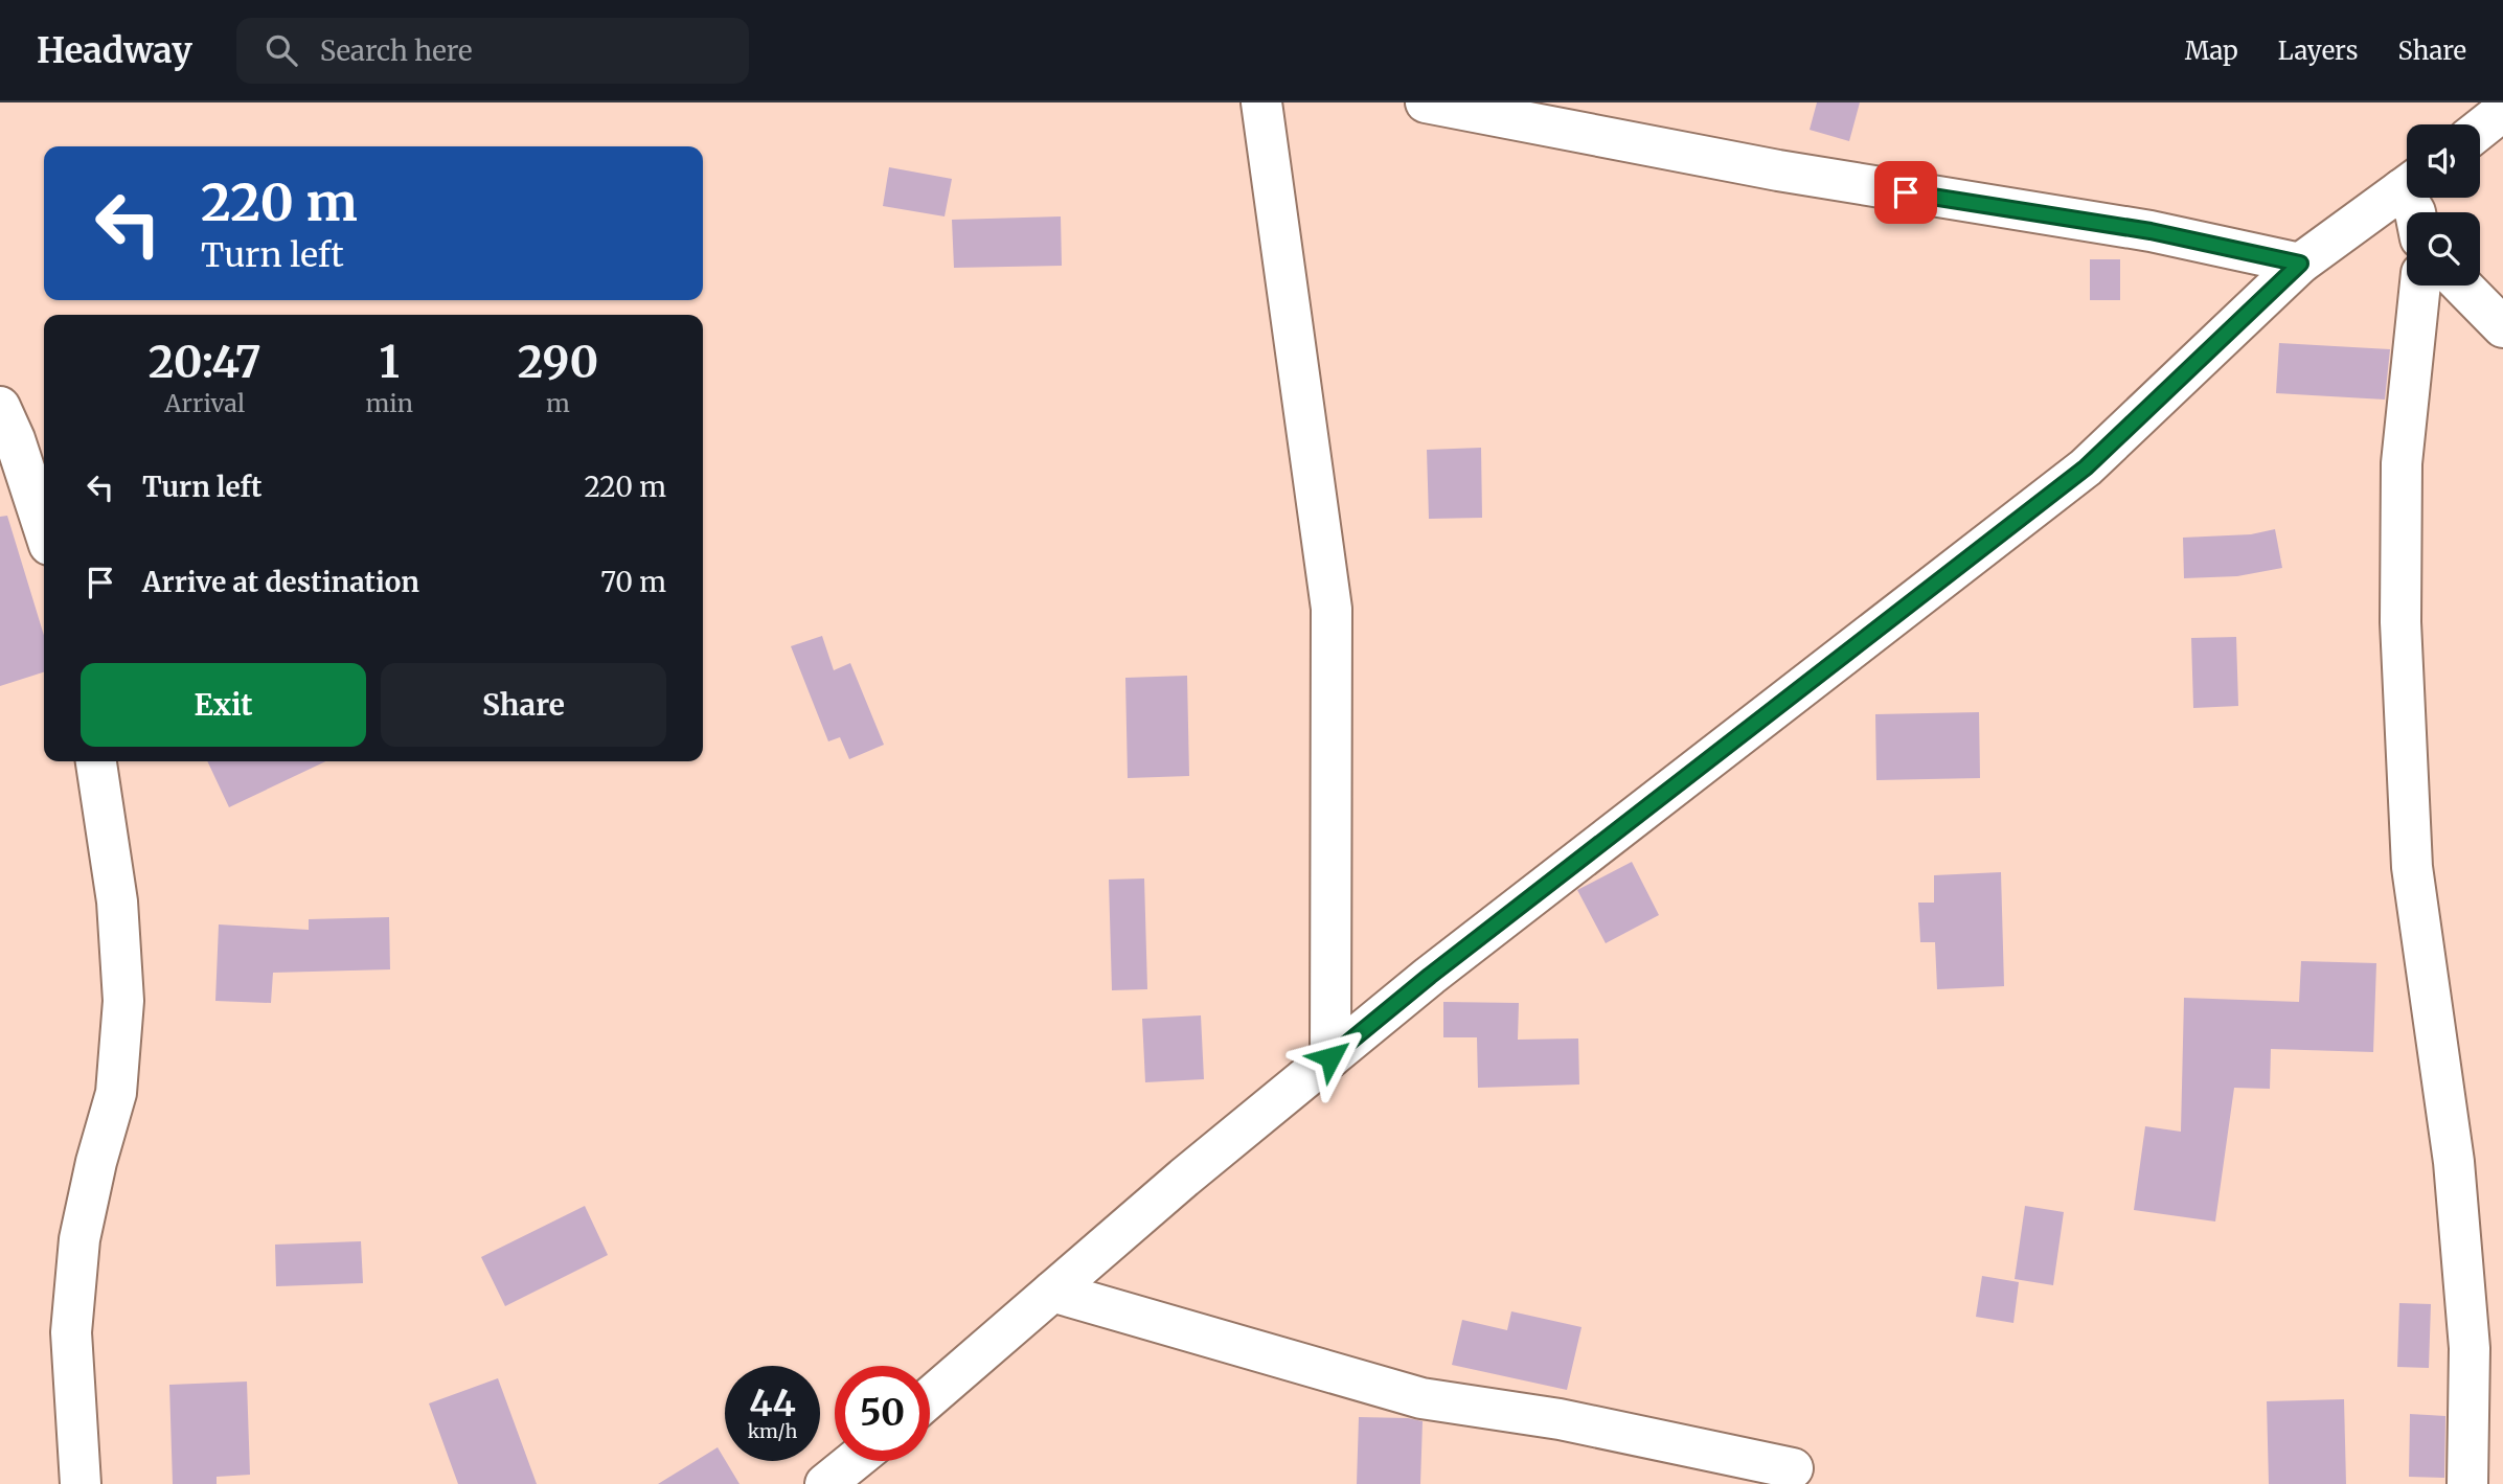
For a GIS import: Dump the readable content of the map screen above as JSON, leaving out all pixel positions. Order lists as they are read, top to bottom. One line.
{"page":{"header":"Headway","search":"Search here","nav":["Map","Layers","Share"],"turn":["220 m","Turn left"],"eta":["20:47","Arrival","1","min","290","m"],"list":[{"name":"Turn left","value":"220 m"},{"name":"Arrive at destination","value":"70 m"}],"buttons":["Exit","Share"],"speed":"44 km/h","limit":"50"}}
